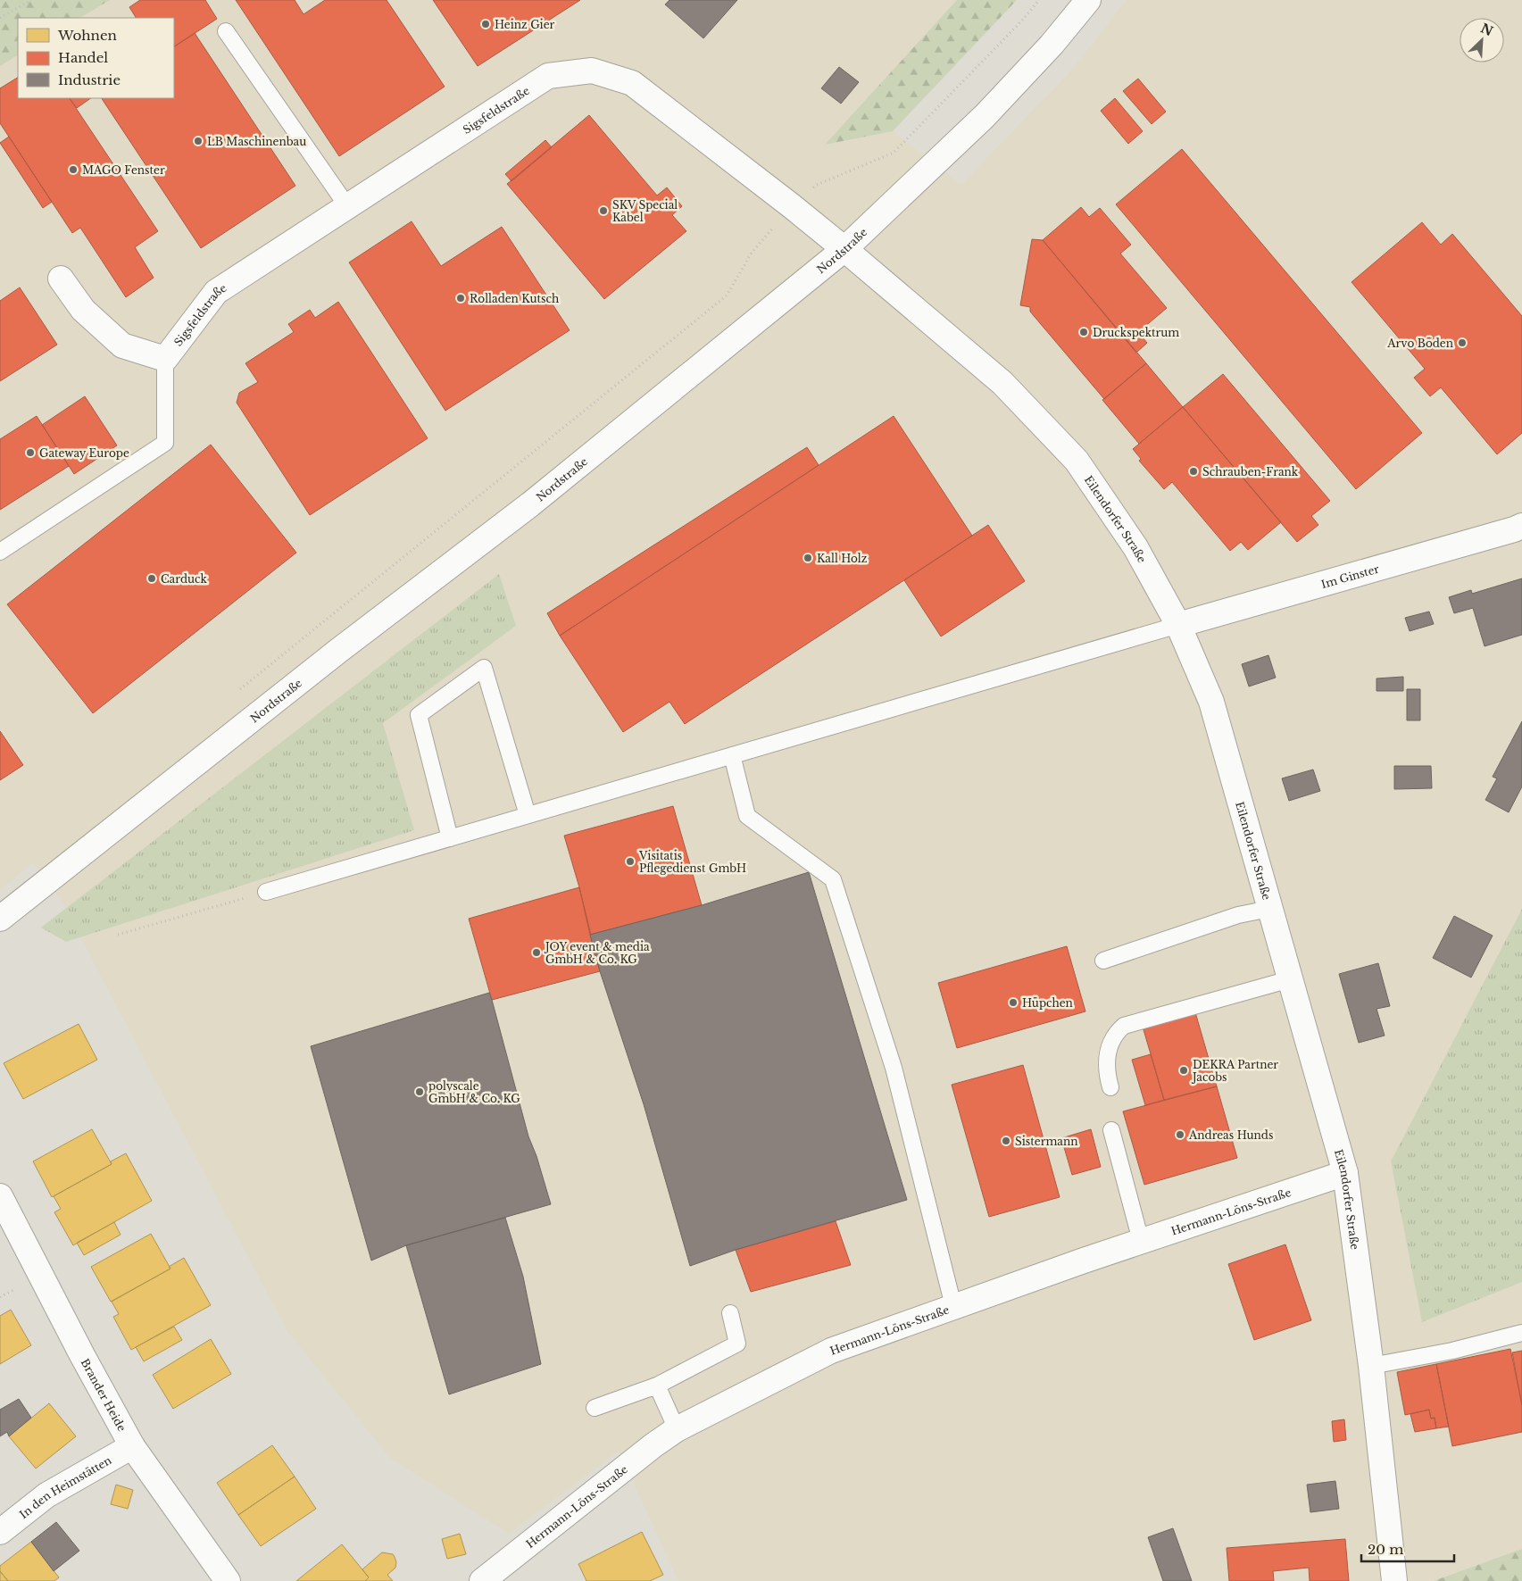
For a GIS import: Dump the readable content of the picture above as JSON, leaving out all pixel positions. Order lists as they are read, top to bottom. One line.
{"streets":{"street":["Sigsfeldstraße","Nordstraße","Eilendorfer Straße","Im Ginster","Hermann-Löns-Straße","Brander Heide","In den Heimstätten"]},"crossings":[["Sigsfeldstraße","Nordstraße"],["Sigsfeldstraße","Eilendorfer Straße"],["Nordstraße","Eilendorfer Straße"],["Eilendorfer Straße","Im Ginster"],["Eilendorfer Straße","Hermann-Löns-Straße"],["Brander Heide","In den Heimstätten"]],"places":["Heinz Gier","LB Maschinenbau","MAGO Fenster","SKV Special Kabel","Rolladen Kutsch","Druckspektrum","Arvo Böden","Gateway Europe","Schrauben-Frank","Kall Holz","Carduck","Visitatis Pflegedienst GmbH","JOY event & media GmbH & Co. KG","Hüpchen","DEKRA Partner Jacobs","polyscale GmbH & Co. KG","Andreas Hunds","Sistermann"],"legend":["Wohnen","Handel","Industrie"],"scale_bar":"20 m","north":"top right"}
